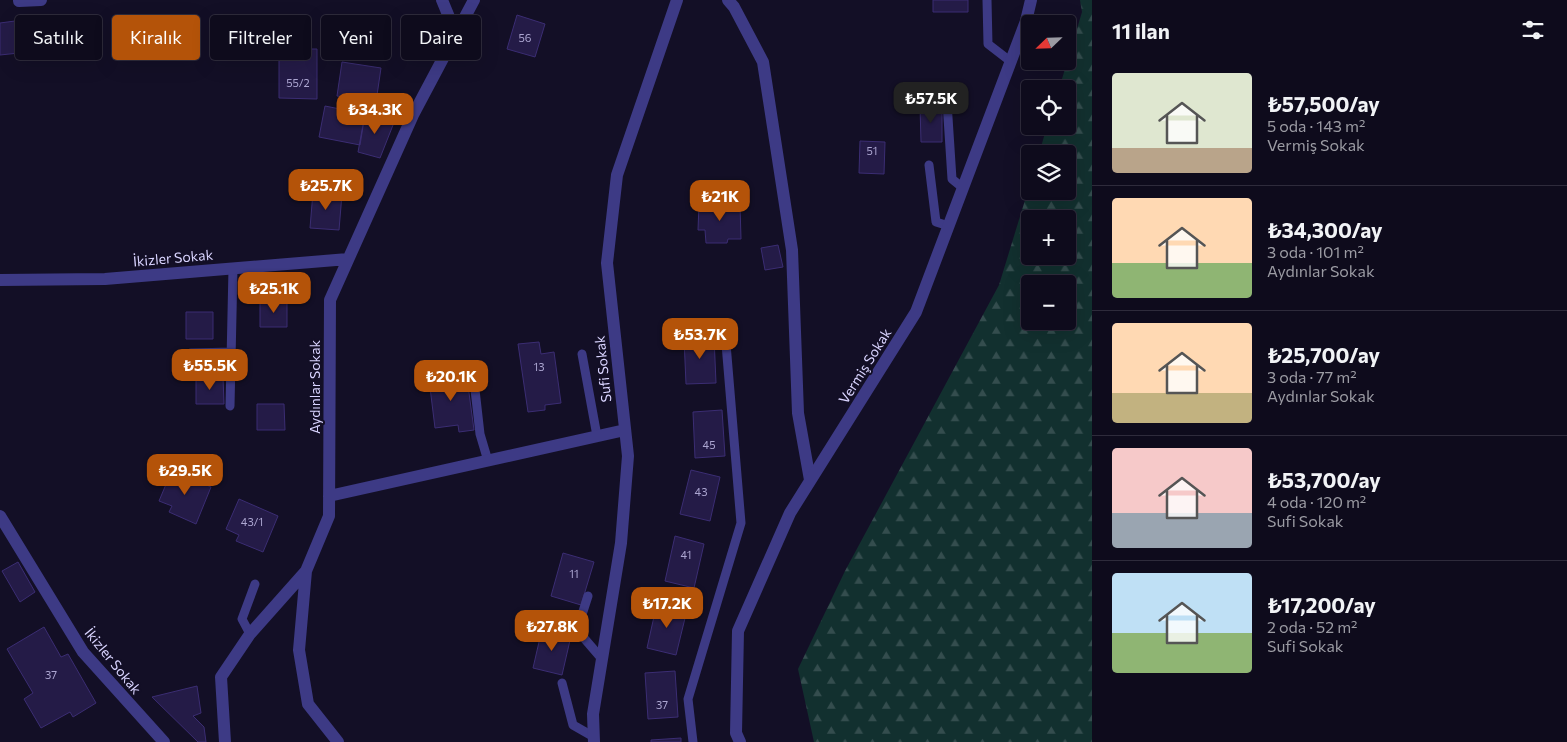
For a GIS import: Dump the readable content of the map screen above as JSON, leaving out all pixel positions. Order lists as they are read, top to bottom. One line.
{"streets":{"street":["İkizler Sokak","Vermiş Sokak","Sufi Sokak","Aydınlar Sokak"]},"crossings":[["İkizler Sokak","Aydınlar Sokak"]],"house_numbers":["56","55/2","51","13","45","43","43/1","41","11","37","37"],"north":"bottom left","page":{"heading":"11 ilan","map_buttons":["+","−"],"chip":["Satılık","Kiralık","Filtreler","Yeni","Daire"],"list":[{"name":"₺57,500/ay","note":"5 oda · 143 m² · Vermiş Sokak"},{"name":"₺34,300/ay","note":"3 oda · 101 m² · Aydınlar Sokak"},{"name":"₺25,700/ay","note":"3 oda · 77 m² · Aydınlar Sokak"},{"name":"₺53,700/ay","note":"4 oda · 120 m² · Sufi Sokak"},{"name":"₺17,200/ay","note":"2 oda · 52 m² · Sufi Sokak"}],"price":["₺57.5K","₺34.3K","₺25.7K","₺21K","₺25.1K","₺53.7K","₺55.5K","₺20.1K","₺29.5K","₺17.2K","₺27.8K"]}}
